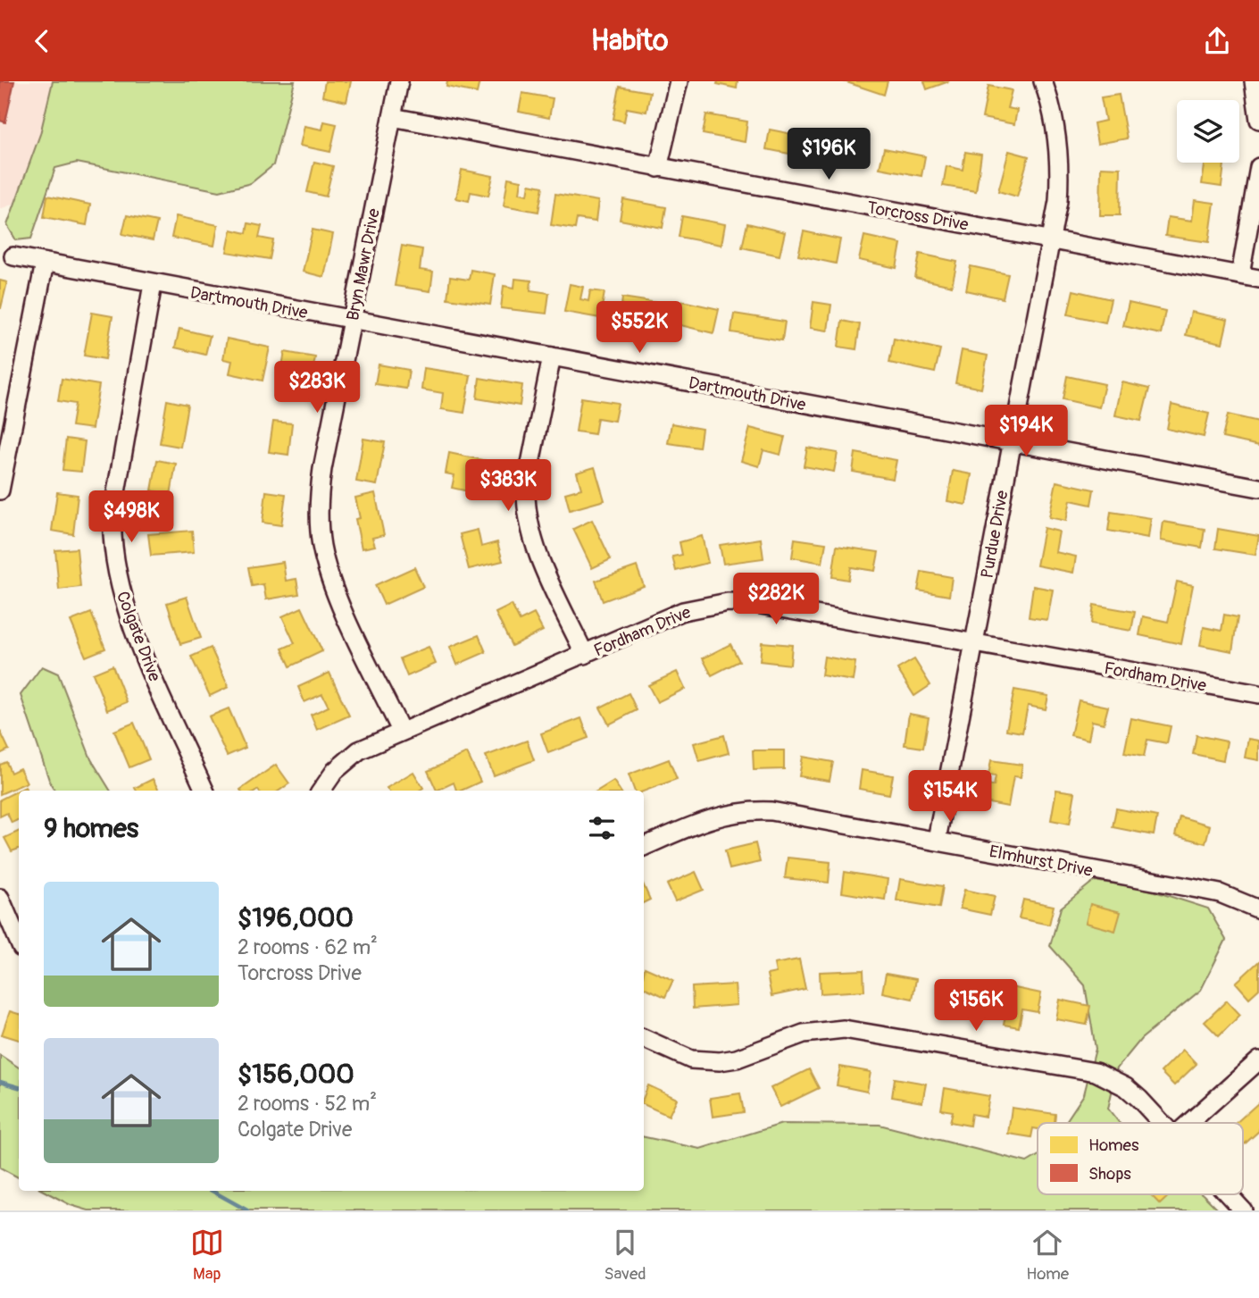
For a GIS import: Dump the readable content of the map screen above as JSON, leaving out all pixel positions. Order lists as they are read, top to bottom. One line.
{"streets":{"street":["Torcross Drive","Bryn Mawr Drive","Dartmouth Drive","Purdue Drive","Fordham Drive","Colgate Drive","Elmhurst Drive"]},"crossings":[["Torcross Drive","Bryn Mawr Drive"],["Torcross Drive","Purdue Drive"],["Bryn Mawr Drive","Dartmouth Drive"],["Bryn Mawr Drive","Fordham Drive"],["Dartmouth Drive","Purdue Drive"],["Dartmouth Drive","Colgate Drive"],["Purdue Drive","Fordham Drive"],["Purdue Drive","Elmhurst Drive"]],"legend":["Homes","Shops"],"page":{"header":"Habito","price":["$196K","$552K","$283K","$194K","$383K","$498K","$282K","$154K","$156K"],"heading":"9 homes","list":[{"name":"$196,000","note":"2 rooms · 62 m² · Torcross Drive"},{"name":"$156,000","note":"2 rooms · 52 m² · Colgate Drive"}],"tabs":["Map","Saved","Home"]}}
